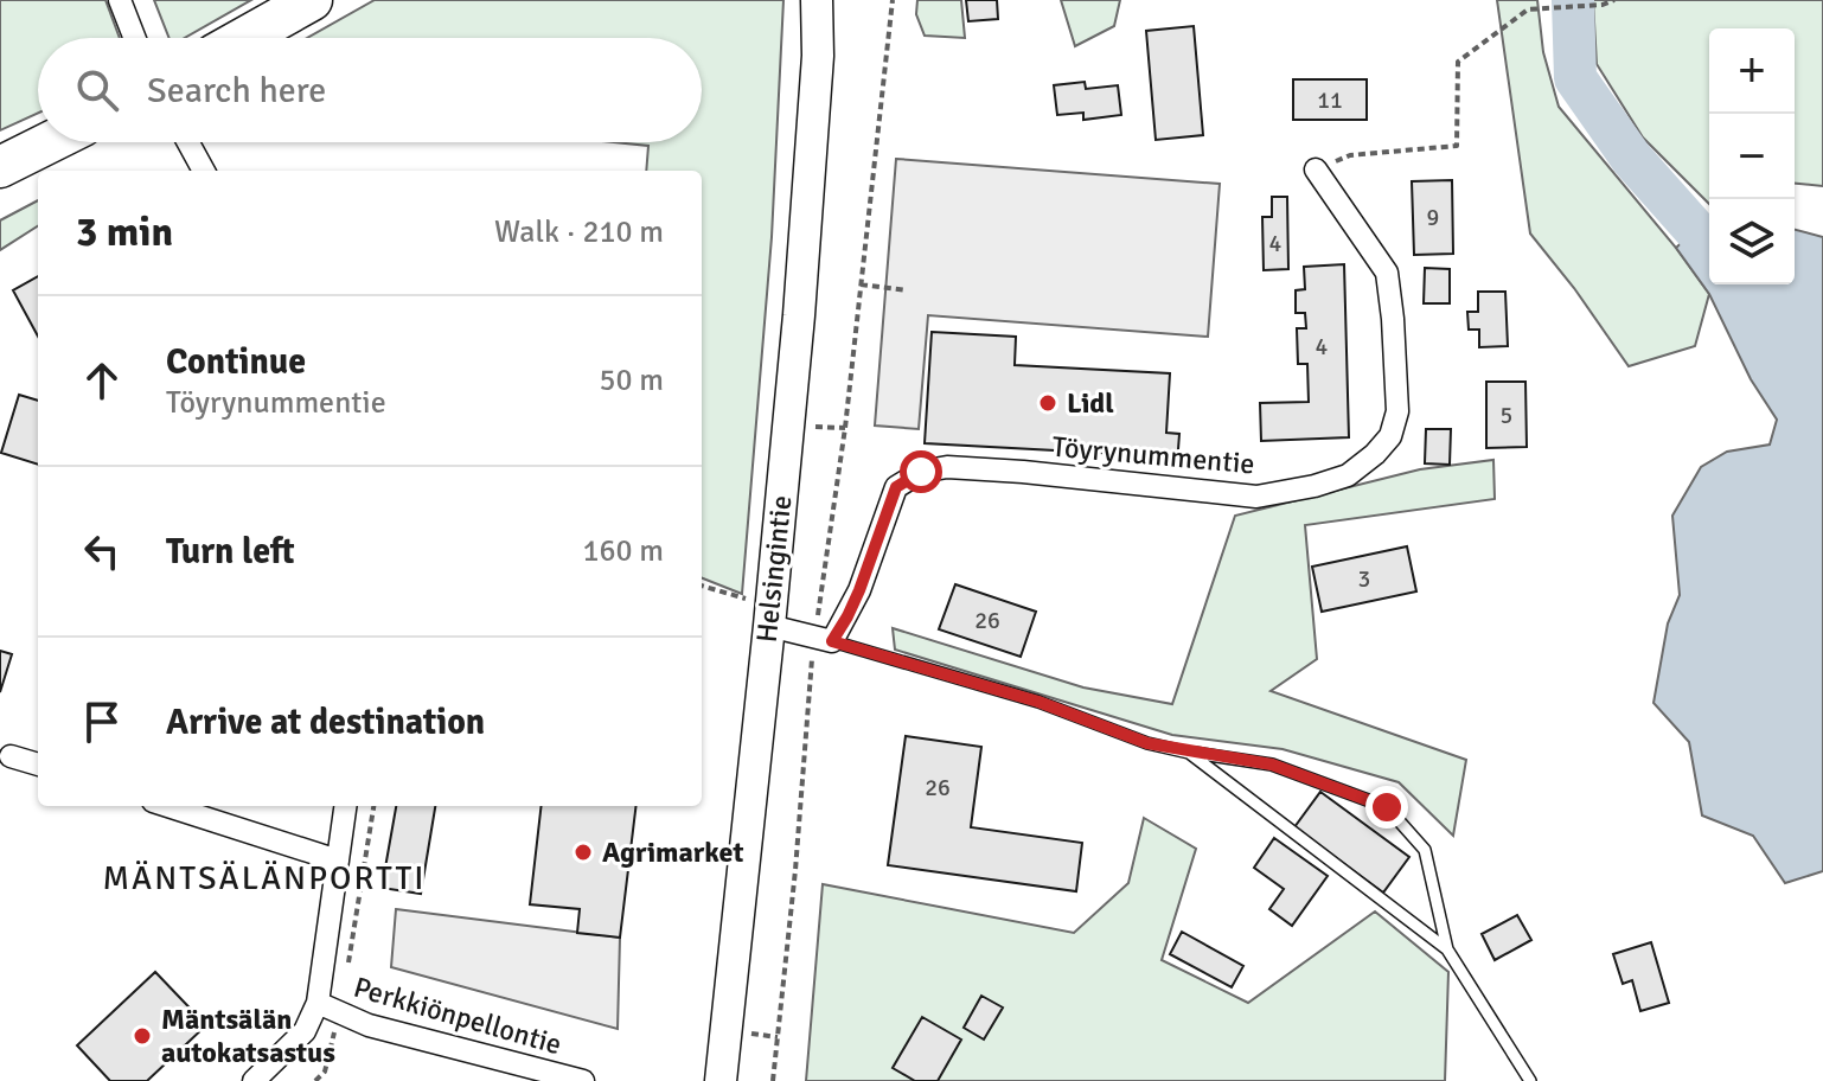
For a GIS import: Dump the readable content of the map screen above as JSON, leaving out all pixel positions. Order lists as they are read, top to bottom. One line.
{"streets":{"main road":["Helsingintie"],"street":["Töyrynummentie","Perkkiönpellontie"]},"districts":["MÄNTSÄLÄNPORTTI"],"places":["Lidl","Agrimarket","Mäntsälän autokatsastus"],"house_numbers":["11","9","4","4","5","3","26","26"],"page":{"map_buttons":["+","−"],"search":"Search here","heading":["3 min","Walk · 210 m"],"list":[["Continue","Töyrynummentie","50 m"],["Turn left","160 m"],"Arrive at destination"]}}
